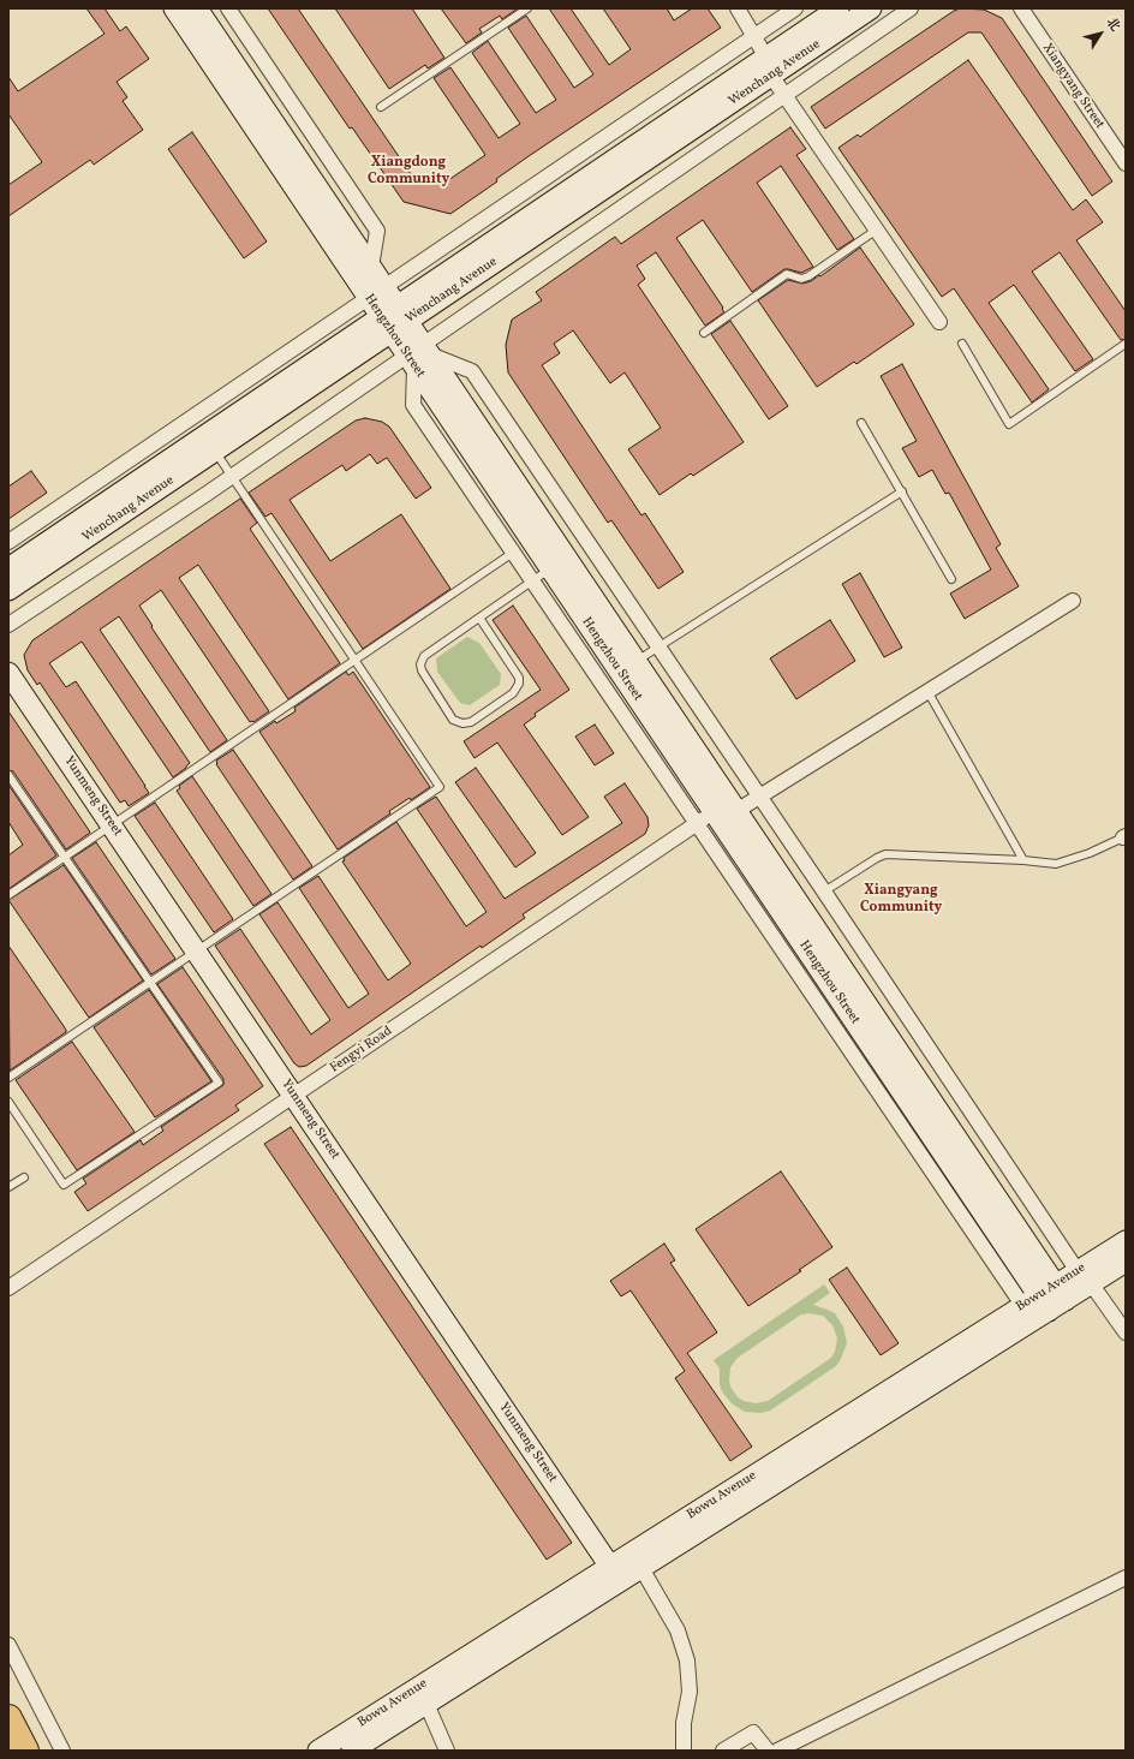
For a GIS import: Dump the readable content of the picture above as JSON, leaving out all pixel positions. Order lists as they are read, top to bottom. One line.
{"streets":{"main road":["Wenchang Avenue","Hengzhou Street","Yunmeng Street","Bowu Avenue"],"street":["Xiangyang Street","Fengyi Road"]},"crossings":[["Wenchang Avenue","Hengzhou Street"],["Hengzhou Street","Fengyi Road"],["Hengzhou Street","Bowu Avenue"],["Yunmeng Street","Fengyi Road"],["Yunmeng Street","Bowu Avenue"]],"districts":["Xiangdong Community","Xiangyang Community"],"north":"top right"}
